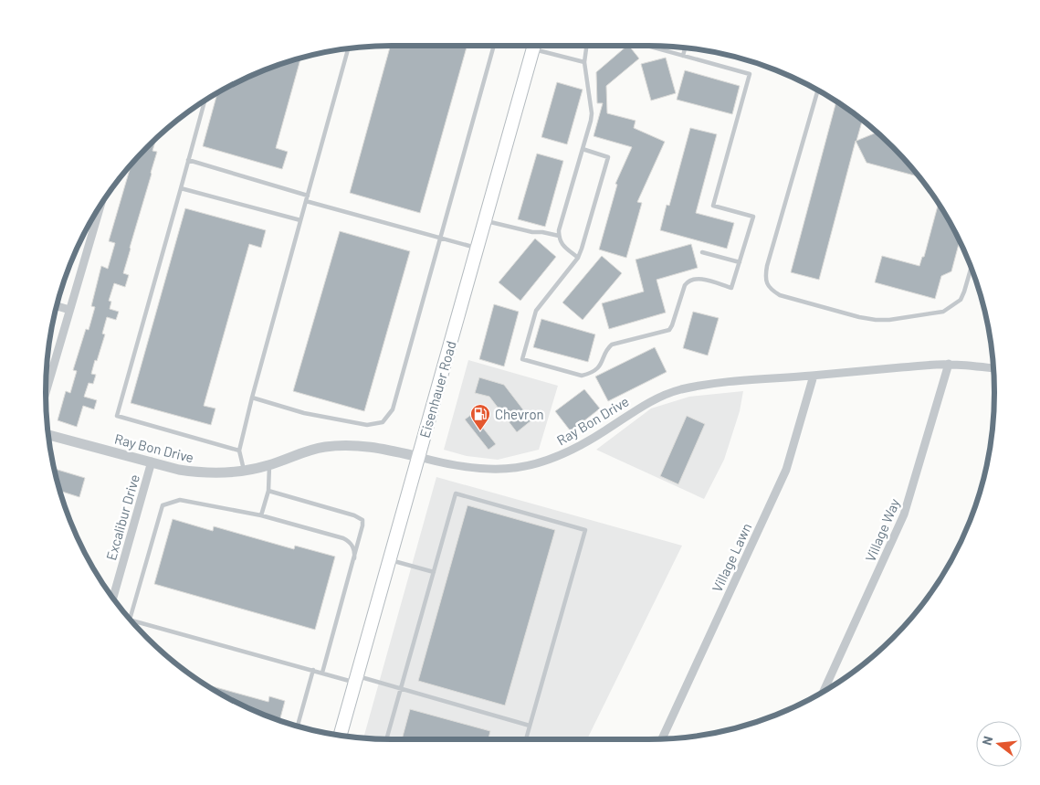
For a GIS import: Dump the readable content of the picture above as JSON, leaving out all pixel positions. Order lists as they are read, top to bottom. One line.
{"streets":{"main road":["Eisenhauer Road"],"street":["Ray Bon Drive","Excalibur Drive","Village Way","Village Lawn"]},"crossings":[["Eisenhauer Road","Ray Bon Drive"],["Ray Bon Drive","Excalibur Drive"],["Ray Bon Drive","Village Way"],["Ray Bon Drive","Village Lawn"]],"places":{"fuel station":["Chevron"]},"north":"left"}
